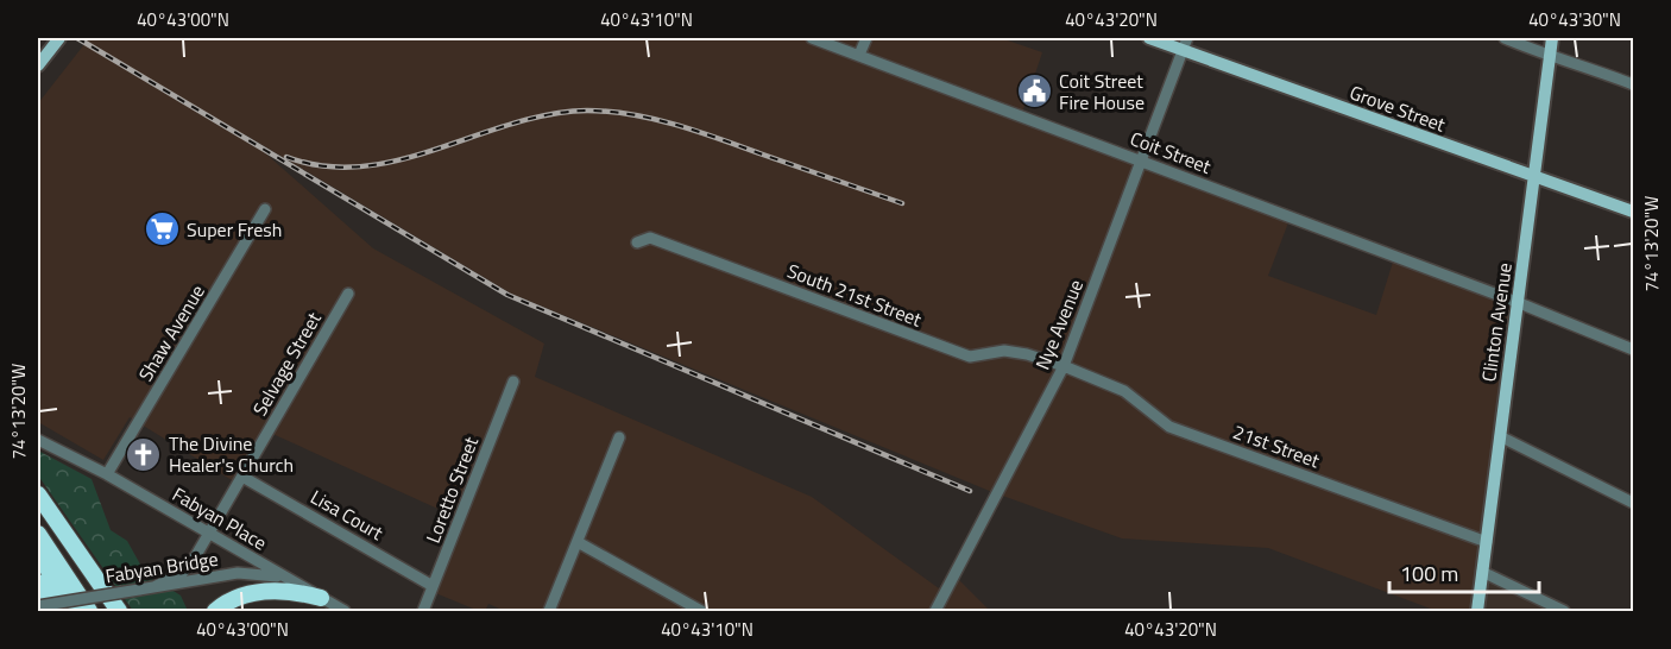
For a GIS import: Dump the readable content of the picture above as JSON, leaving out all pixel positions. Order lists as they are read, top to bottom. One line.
{"streets":{"main road":["Grove Street","Clinton Avenue"],"street":["Coit Street","South 21st Street","Nye Avenue","Shaw Avenue","Selvage Street","21st Street","Loretto Street","Lisa Court","Fabyan Place","Fabyan Bridge"]},"crossings":[["Grove Street","Clinton Avenue"],["Grove Street","Nye Avenue"],["Coit Street","Clinton Avenue"],["Coit Street","Nye Avenue"],["South 21st Street","Nye Avenue"],["South 21st Street","21st Street"],["Clinton Avenue","21st Street"],["Nye Avenue","21st Street"],["Shaw Avenue","Fabyan Place"],["Selvage Street","Lisa Court"],["Selvage Street","Fabyan Place"],["Selvage Street","Fabyan Bridge"],["Loretto Street","Lisa Court"],["Fabyan Place","Fabyan Bridge"]],"places":{"public building":["Coit Street Fire House"],"supermarket":["Super Fresh"],"church":["The Divine Healer's Church"]},"scale_bar":"100 m","coordinates":["40°43'00\"N","40°43'10\"N","40°43'20\"N","40°43'30\"N","74°13'20\"W"]}
